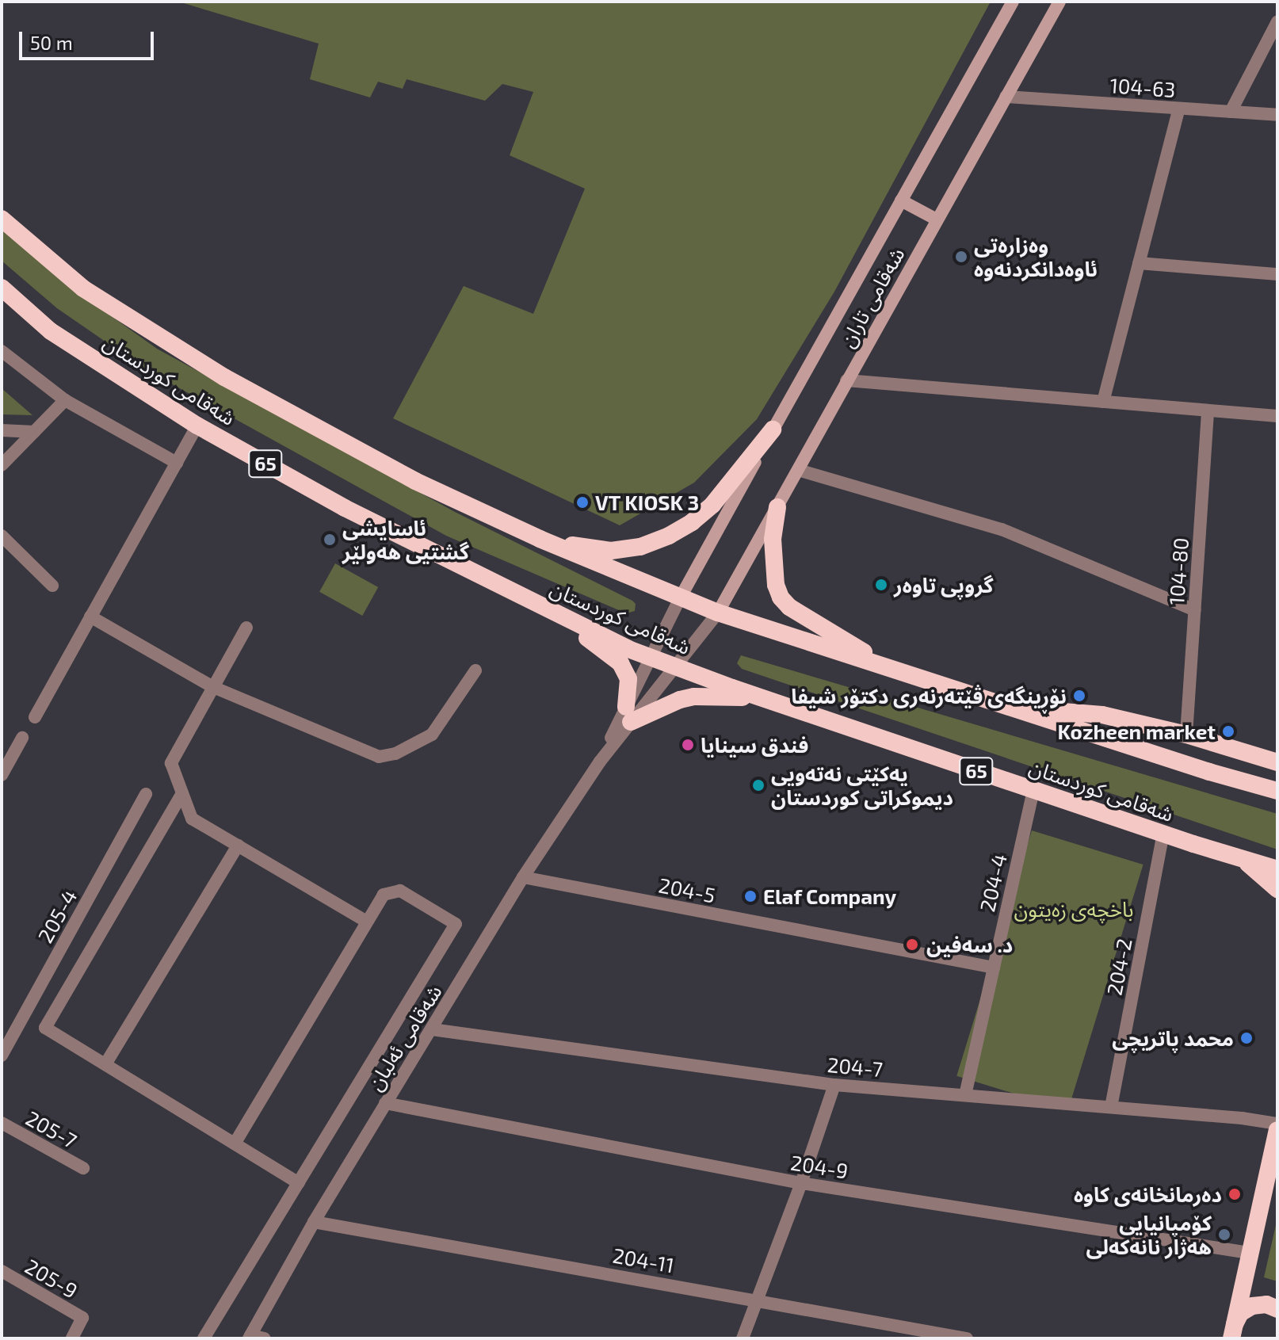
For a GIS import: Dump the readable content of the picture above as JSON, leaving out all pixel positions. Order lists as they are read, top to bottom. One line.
{"streets":{"highway":["شەقامی کوردستان","65"],"main road":["شەقامی تاران"],"street":["104-63","104-80","204-4","204-5","205-4","204-2","شەقامی ئەلبان","204-7","205-7","204-9","204-11","205-9"]},"crossings":[["104-63","شەقامی تاران"],["شەقامی تاران","شەقامی کوردستان"],["شەقامی تاران","شەقامی ئەلبان"],["شەقامی کوردستان","104-80"],["شەقامی کوردستان","204-4"],["شەقامی کوردستان","204-2"],["شەقامی کوردستان","شەقامی ئەلبان"],["204-4","204-5"],["204-4","204-7"],["204-5","شەقامی ئەلبان"],["204-2","204-7"],["شەقامی ئەلبان","204-7"],["شەقامی ئەلبان","204-9"],["شەقامی ئەلبان","204-11"]],"parks":["باخچەی زەیتون"],"places":["وەزارەتی ئاوەدانکردنەوە","VT KIOSK 3","ئاسایشی گشتیی هەولێر","گروپی تاوەر","نۆڕینگەی ڤێتەرنەری دکتۆر شیفا","Kozheen market","فندق سينايا","یه‌كێتی نه‌ته‌ویی دیموكراتی كوردستان","Elaf Company","د. سەفین","محمد پاتریچی","دەرمانخانەی کاوە","كۆمپانیایی هه‌ژار نانه‌كه‌لی"],"scale_bar":"50 m"}
